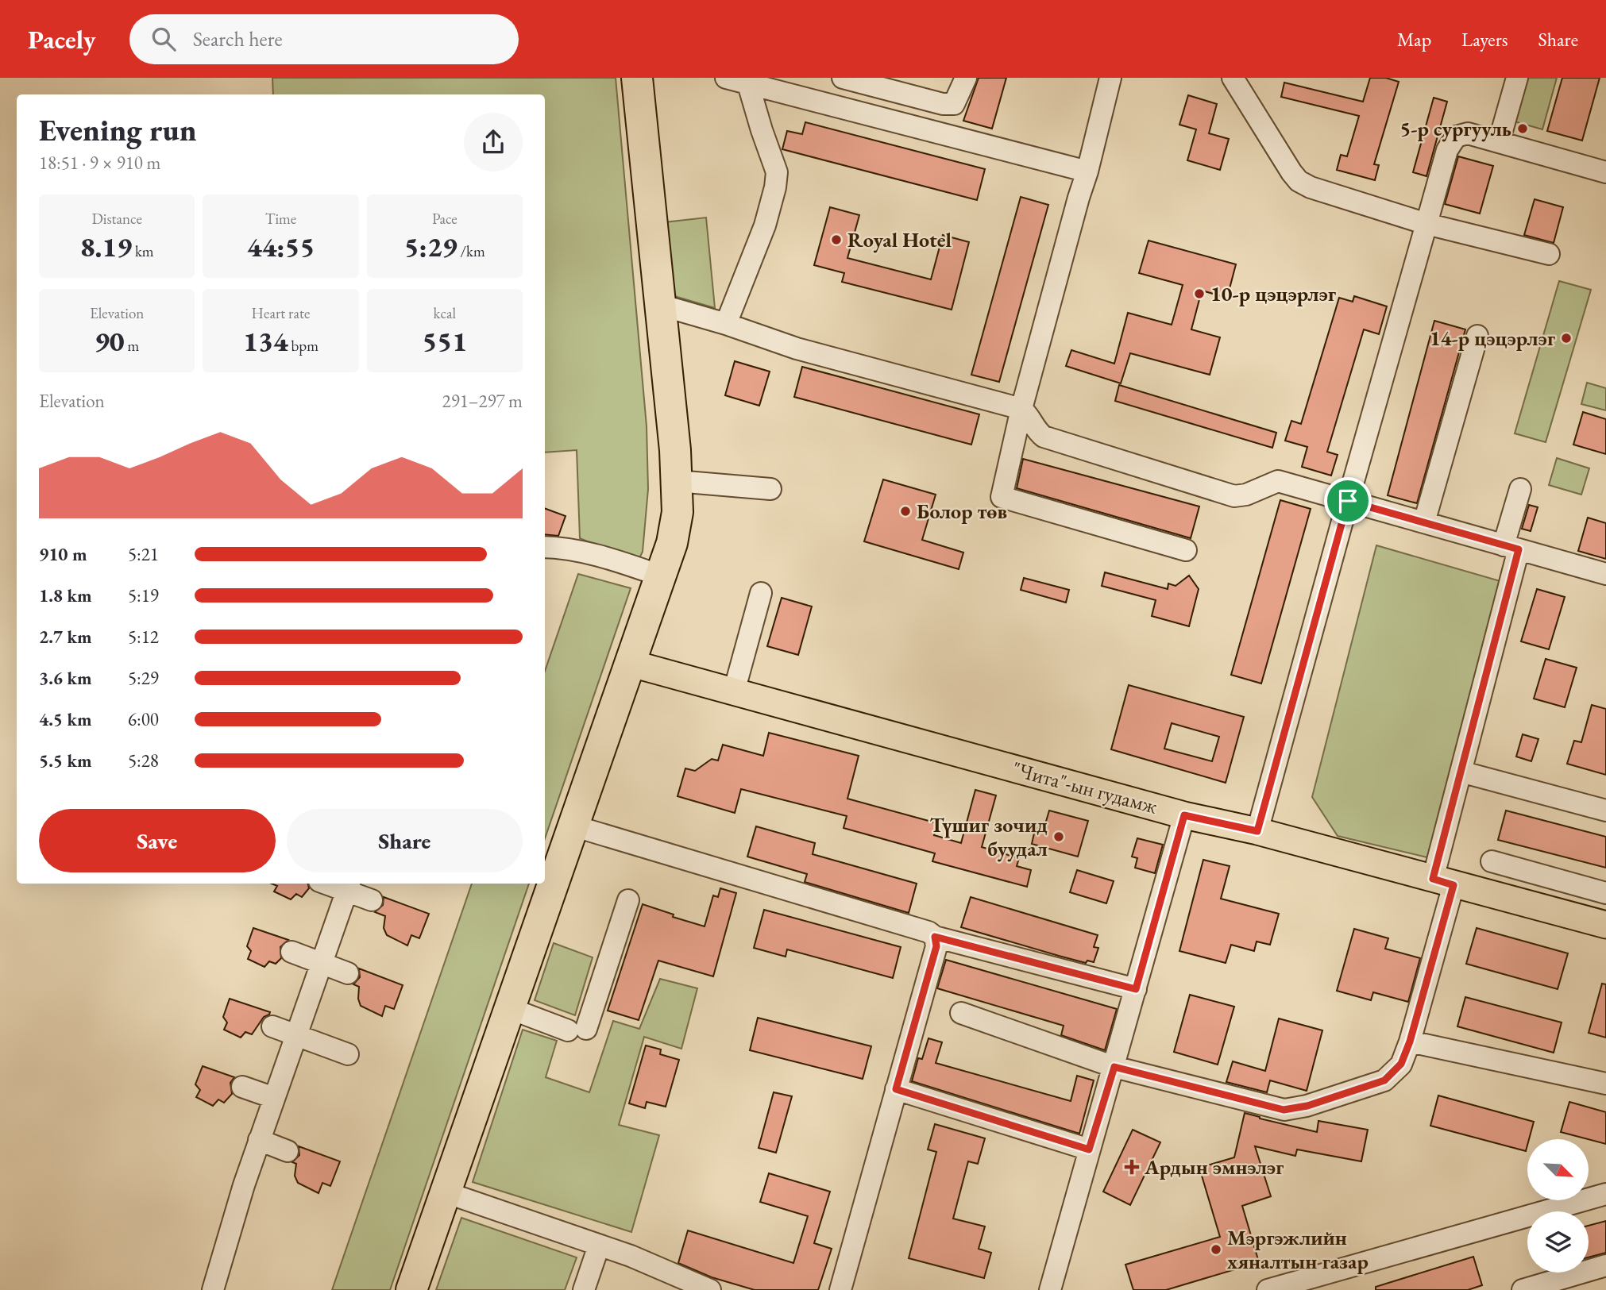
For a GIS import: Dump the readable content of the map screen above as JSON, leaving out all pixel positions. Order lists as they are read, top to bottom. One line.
{"streets":{"main road":["\"Чита\"-ын гудамж"]},"places":{"other":["5-р сургууль","Royal Hotel","10-р цэцэрлэг","14-р цэцэрлэг","Болор төв","Түшиг зочид буудал","Мэргэжлийн хяналтын газар"],"health":["Ардын эмнэлэг"]},"north":"bottom right","page":{"header":"Pacely","search":"Search here","nav":["Map","Layers","Share"],"heading":["Evening run","18:51 · 9 × 910 m"],"stats":[["Distance","8.19 km"],["Time","44:55"],["Pace","5:29 /km"],["Elevation","90 m"],["Heart rate","134 bpm"],["kcal","551"]],"chart":["Elevation","291–297 m"],"list":[{"name":"910 m","note":"5:21"},{"name":"1.8 km","note":"5:19"},{"name":"2.7 km","note":"5:12"},{"name":"3.6 km","note":"5:29"},{"name":"4.5 km","note":"6:00"},{"name":"5.5 km","note":"5:28"}],"buttons":["Save","Share"]}}
